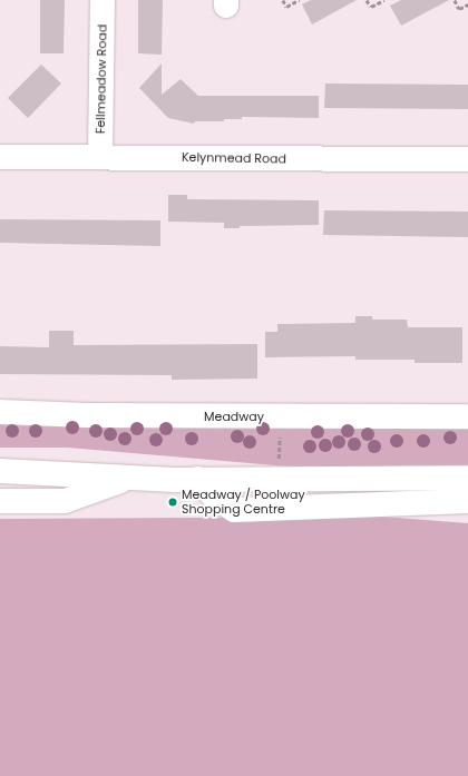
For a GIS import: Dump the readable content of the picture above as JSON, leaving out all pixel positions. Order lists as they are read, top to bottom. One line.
{"streets":{"street":["Fellmeadow Road","Kelynmead Road","Meadway"]},"crossings":[["Fellmeadow Road","Kelynmead Road"]],"places":["Meadway / Poolway Shopping Centre"]}
